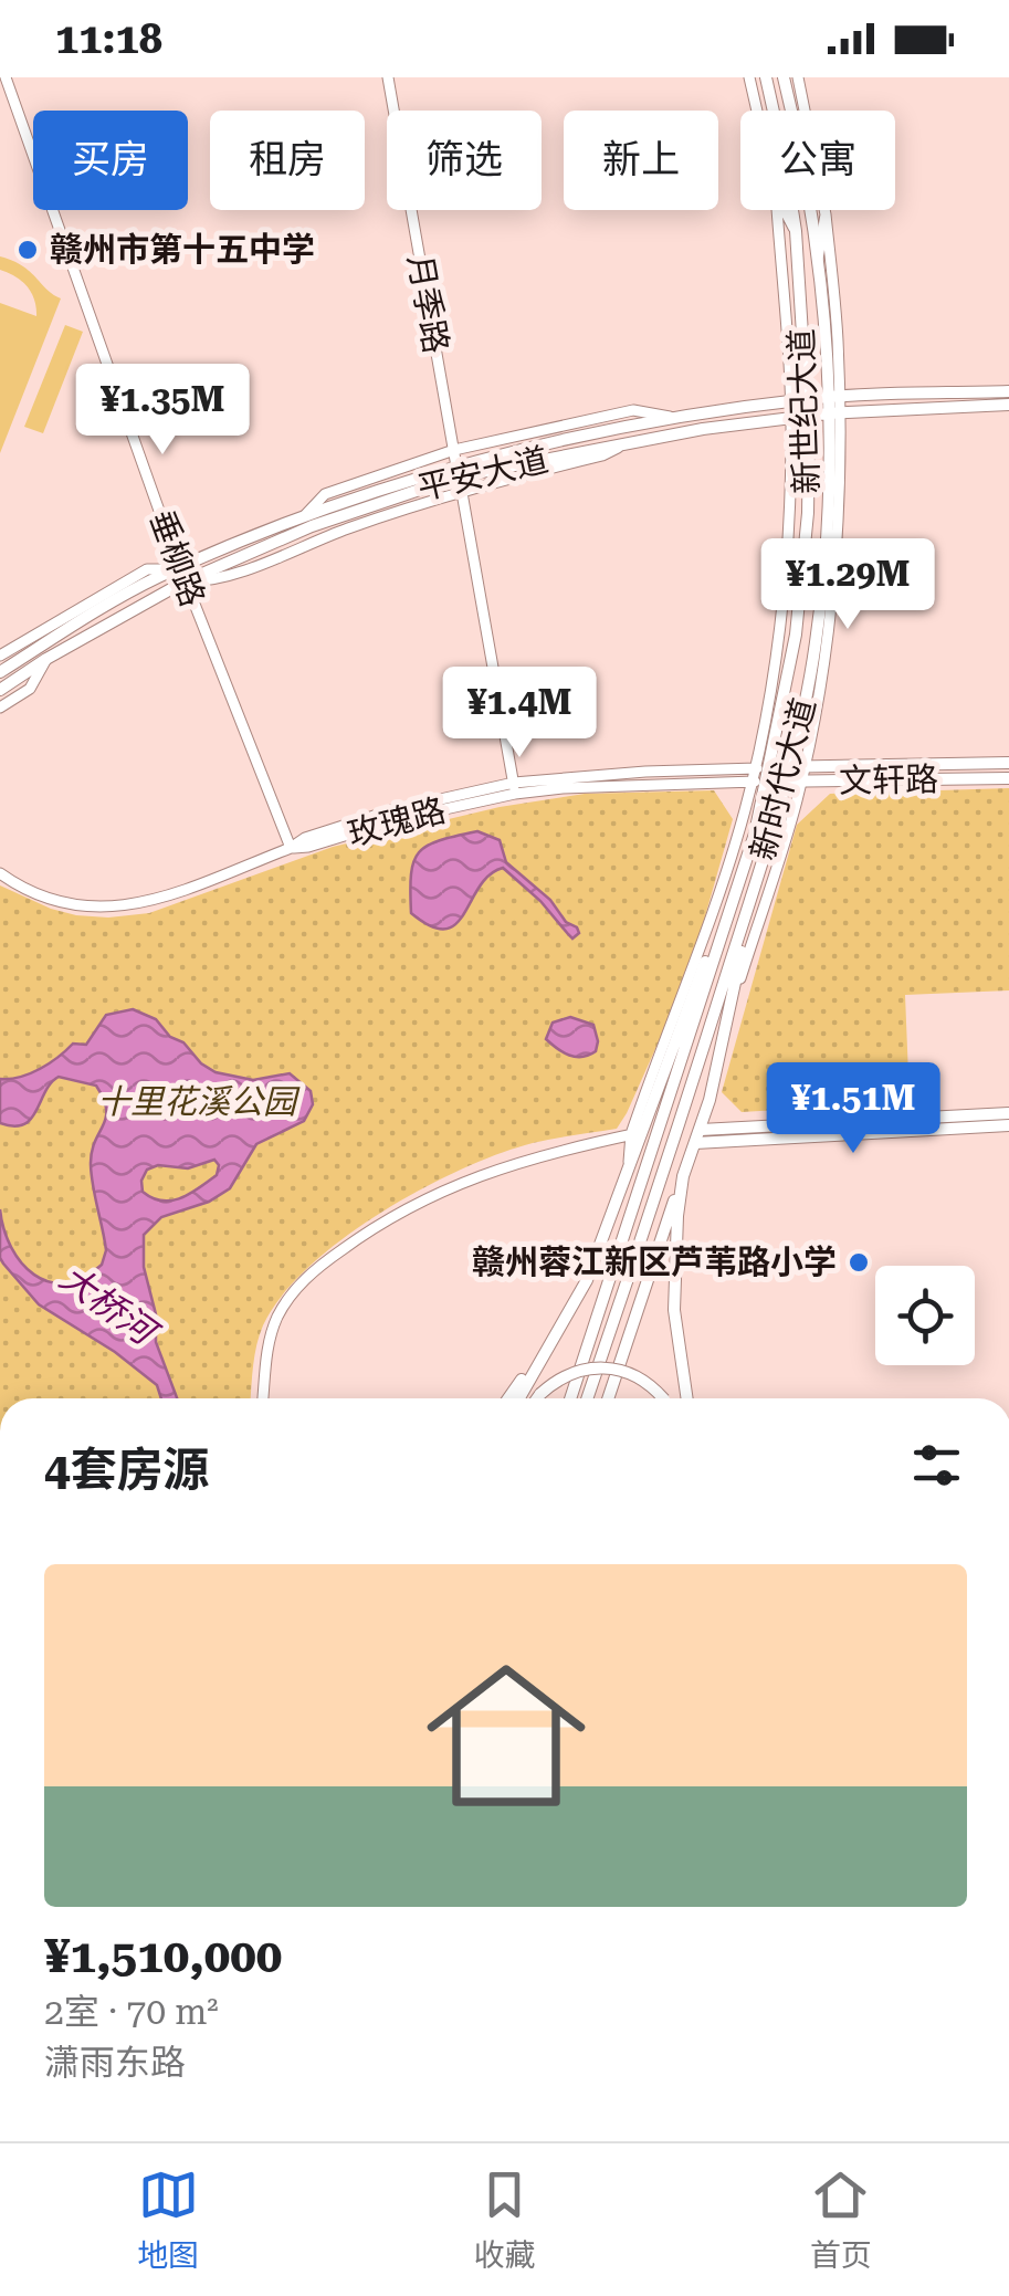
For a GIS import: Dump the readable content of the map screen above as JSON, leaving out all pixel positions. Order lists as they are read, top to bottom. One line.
{"streets":{"main road":["新世纪大道","平安大道","新时代大道","文轩路"],"street":["月季路","垂柳路","玫瑰路"]},"crossings":[["月季路","平安大道"],["月季路","玫瑰路"],["新世纪大道","平安大道"],["新世纪大道","新时代大道"],["新世纪大道","文轩路"],["新世纪大道","玫瑰路"],["平安大道","垂柳路"],["平安大道","新时代大道"],["垂柳路","玫瑰路"],["新时代大道","文轩路"],["文轩路","玫瑰路"]],"water":["大桥河"],"parks":["十里花溪公园"],"places":["赣州市第十五中学","赣州蓉江新区芦苇路小学"],"page":{"status":"11:18","chip":["买房","租房","筛选","新上","公寓"],"price":["¥1.35M","¥1.29M","¥1.4M","¥1.51M"],"heading":"4套房源","list":[{"name":"¥1,510,000","note":"2室 · 70 m² · 潇雨东路"}],"tabs":["地图","收藏","首页"]}}
